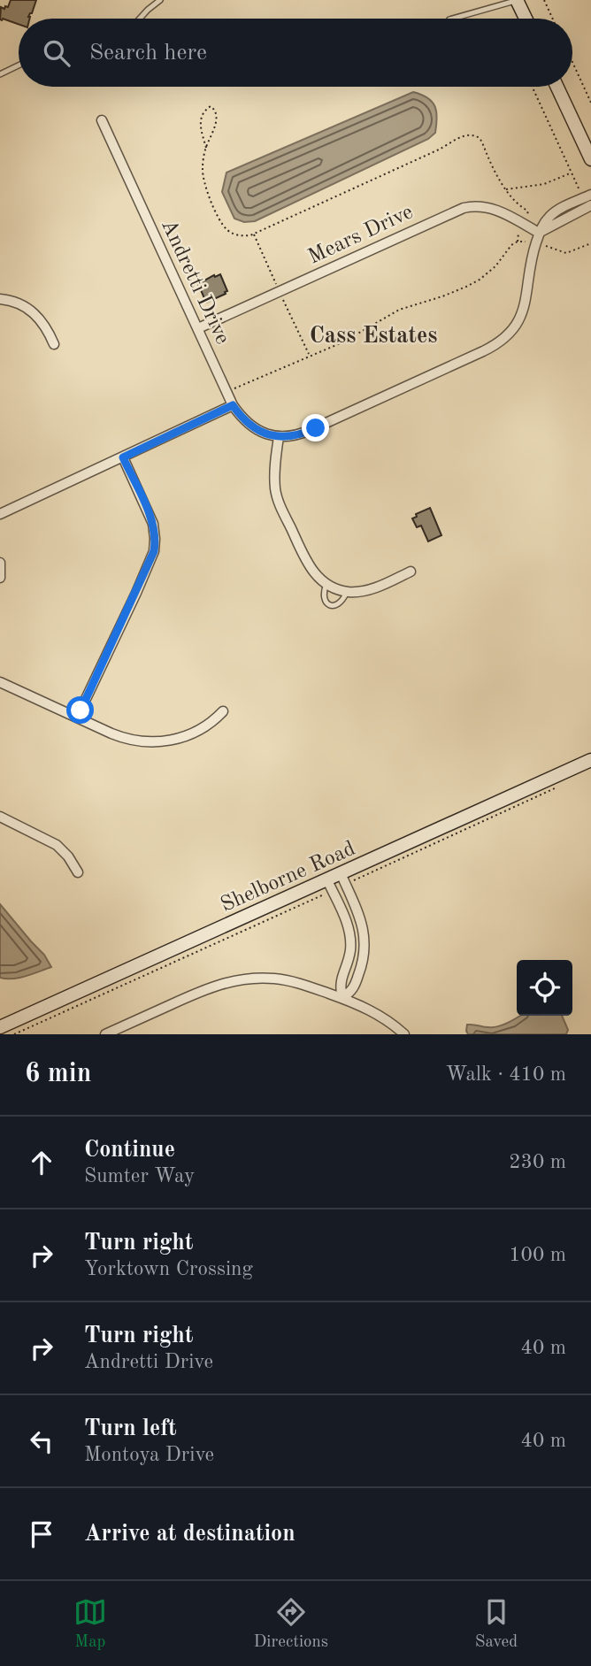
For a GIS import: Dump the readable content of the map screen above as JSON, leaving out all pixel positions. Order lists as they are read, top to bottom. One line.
{"streets":{"street":["Mears Drive","Andretti Drive","Shelborne Road"]},"crossings":[["Mears Drive","Andretti Drive"]],"districts":["Cass Estates"],"page":{"search":"Search here","heading":["6 min","Walk · 410 m"],"list":[["Continue","Sumter Way","230 m"],["Turn right","Yorktown Crossing","100 m"],["Turn right","Andretti Drive","40 m"],["Turn left","Montoya Drive","40 m"],"Arrive at destination"],"nav":["Map","Directions","Saved"]}}
